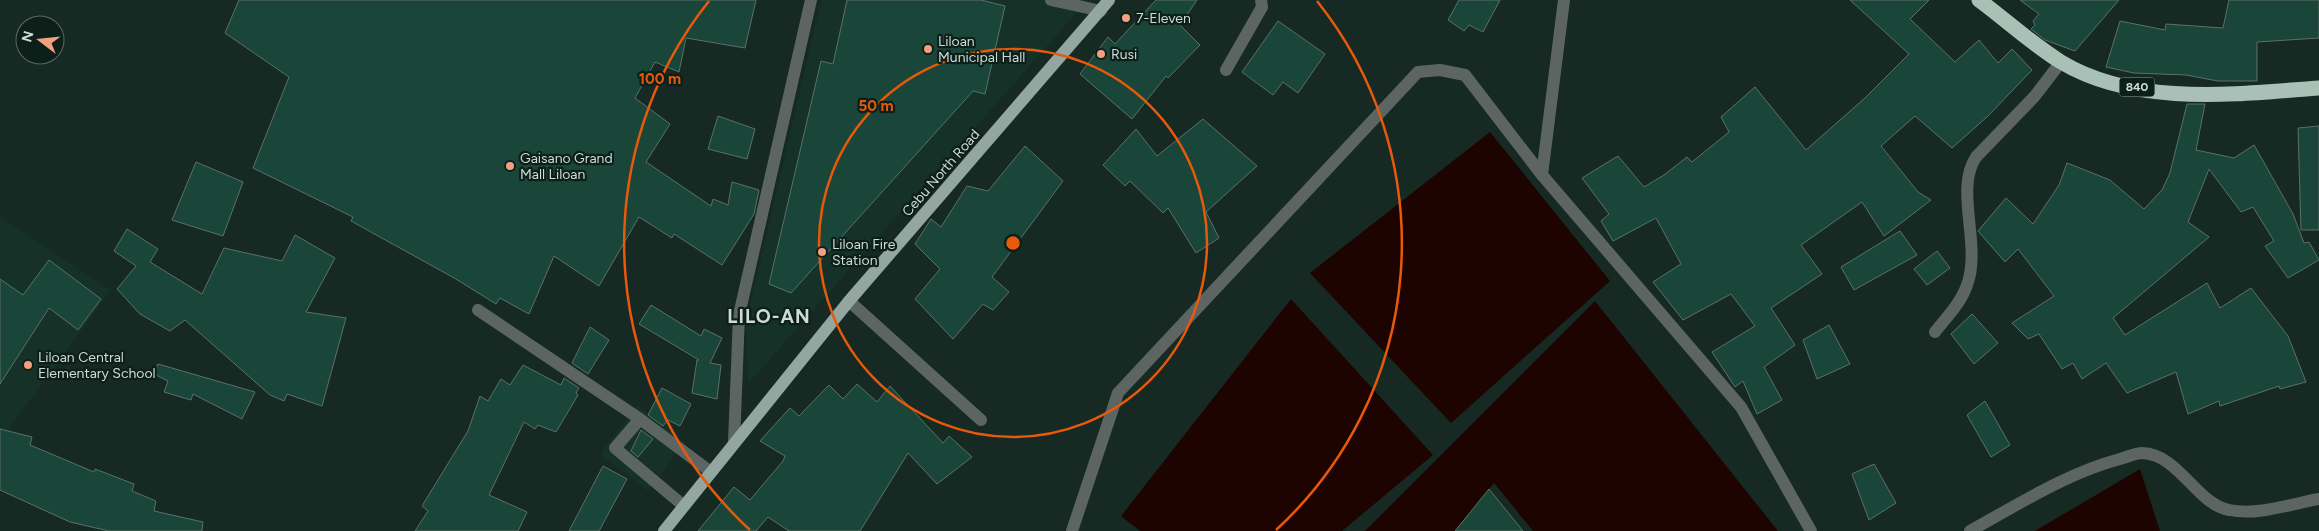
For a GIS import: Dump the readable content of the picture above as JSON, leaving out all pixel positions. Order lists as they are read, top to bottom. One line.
{"streets":{"highway":["840"],"main road":["Cebu North Road"]},"districts":["LILO-AN"],"places":["7-Eleven","Liloan Municipal Hall","Rusi","Gaisano Grand Mall Liloan","Liloan Fire Station","Liloan Central Elementary School"],"north":"left","rings":["100 m","50 m"]}
